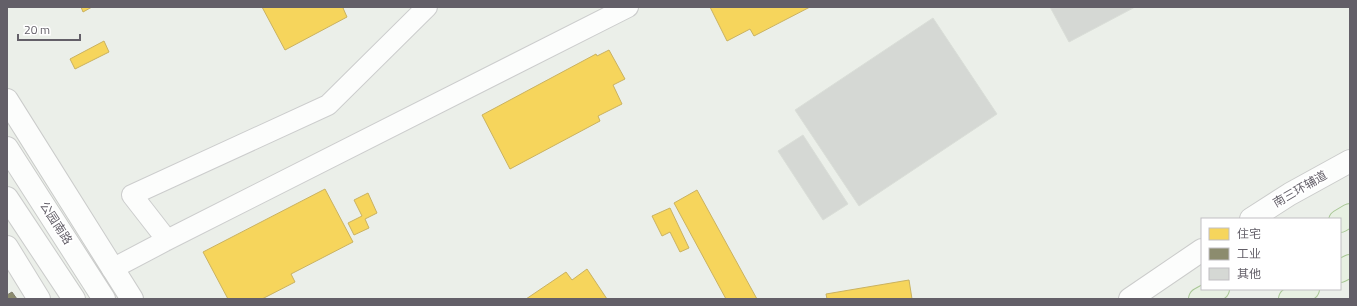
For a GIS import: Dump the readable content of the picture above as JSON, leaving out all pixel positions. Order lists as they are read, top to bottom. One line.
{"streets":{"main road":["南三环辅道","公园南路"]},"legend":["住宅","工业","其他"],"scale_bar":"20 m"}
